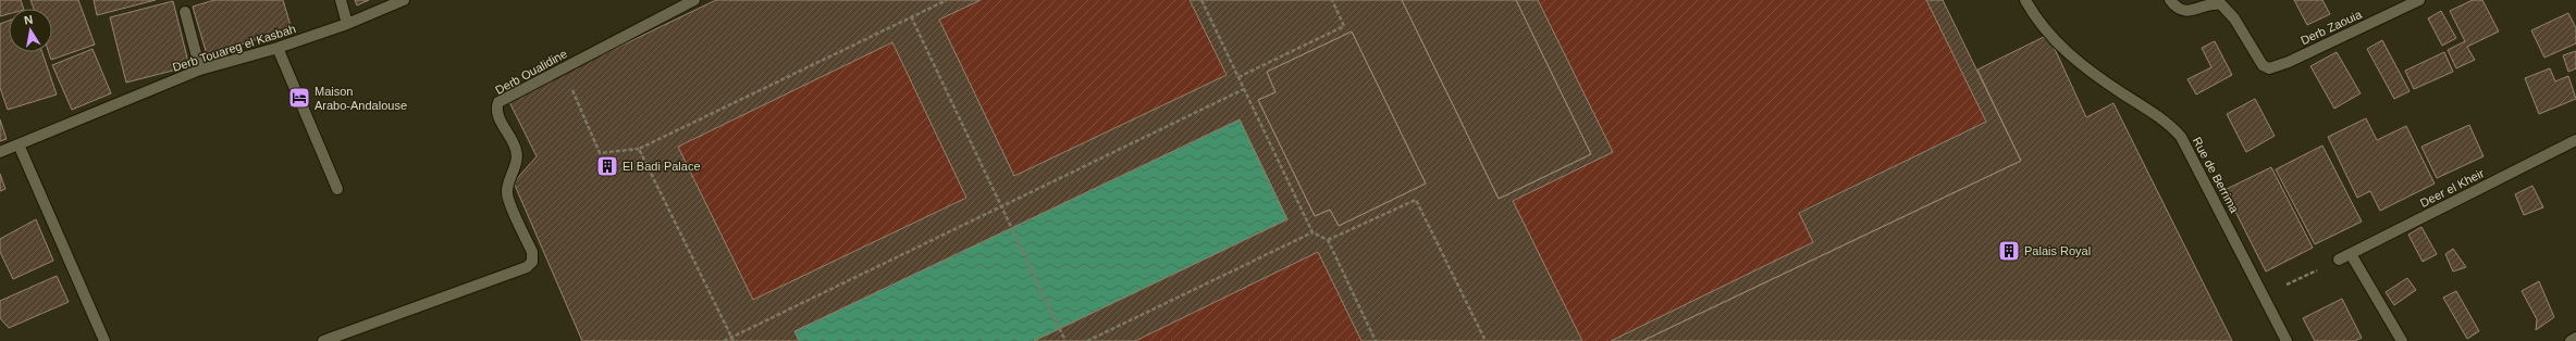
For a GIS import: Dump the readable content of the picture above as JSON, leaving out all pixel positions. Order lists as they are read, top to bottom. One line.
{"streets":{"street":["Derb Zaouia","Derb Touareg el Kasbah","Derb Oualidine","Rue de Berrima","Deer el Kheir"]},"places":{"hotel":["Maison Arabo-Andalouse"],"building":["El Badi Palace","Palais Royal"]},"north":"top"}
